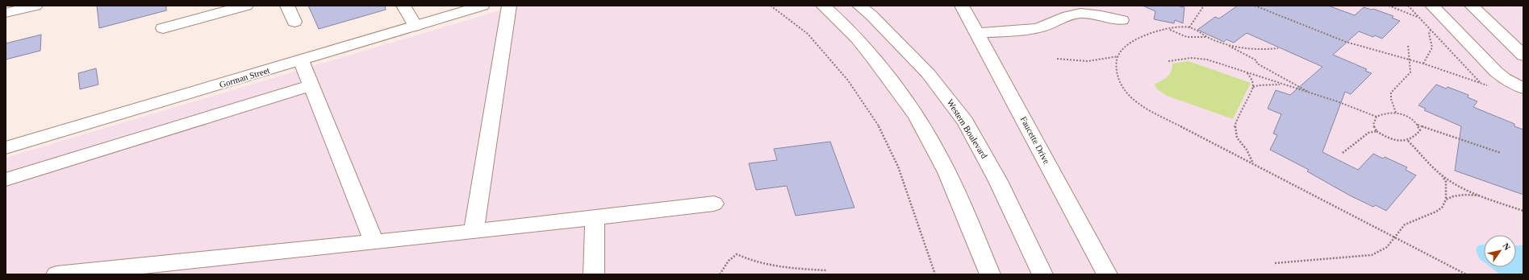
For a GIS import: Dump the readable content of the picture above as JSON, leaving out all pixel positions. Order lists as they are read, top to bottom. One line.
{"streets":{"main road":["Gorman Street","Western Boulevard","Faucette Drive"]},"north":"top right"}
